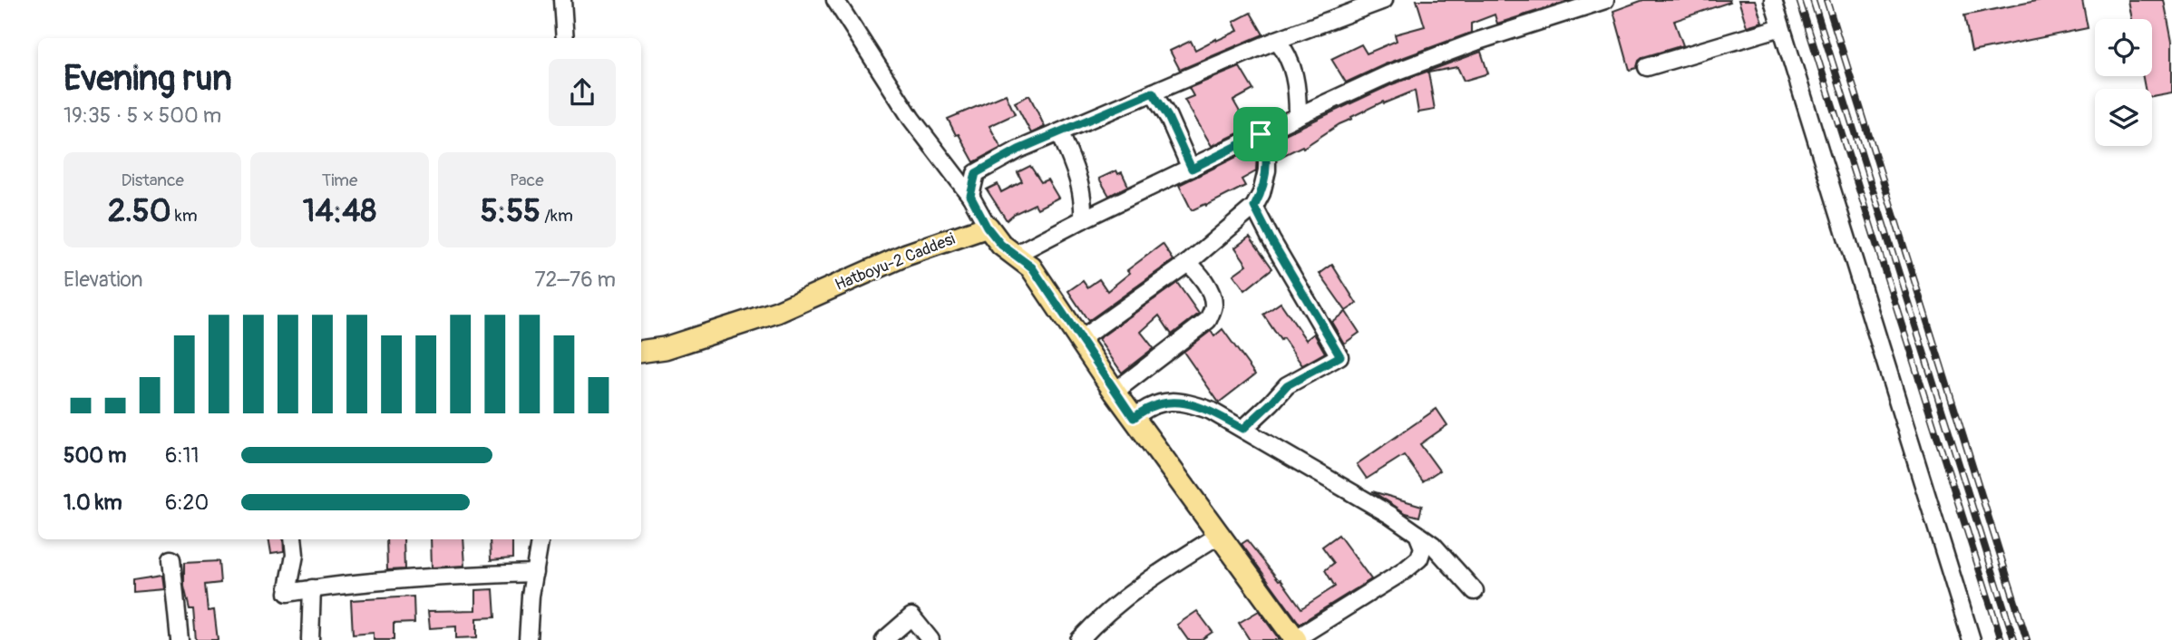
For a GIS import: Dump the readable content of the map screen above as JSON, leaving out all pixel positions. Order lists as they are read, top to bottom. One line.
{"streets":{"main road":["Hatboyu-2 Caddesi"]},"page":{"heading":["Evening run","19:35 · 5 × 500 m"],"stats":[["Distance","2.50 km"],["Time","14:48"],["Pace","5:55 /km"]],"chart":["Elevation","72–76 m"],"list":[{"name":"500 m","note":"6:11"},{"name":"1.0 km","note":"6:20"}]}}
